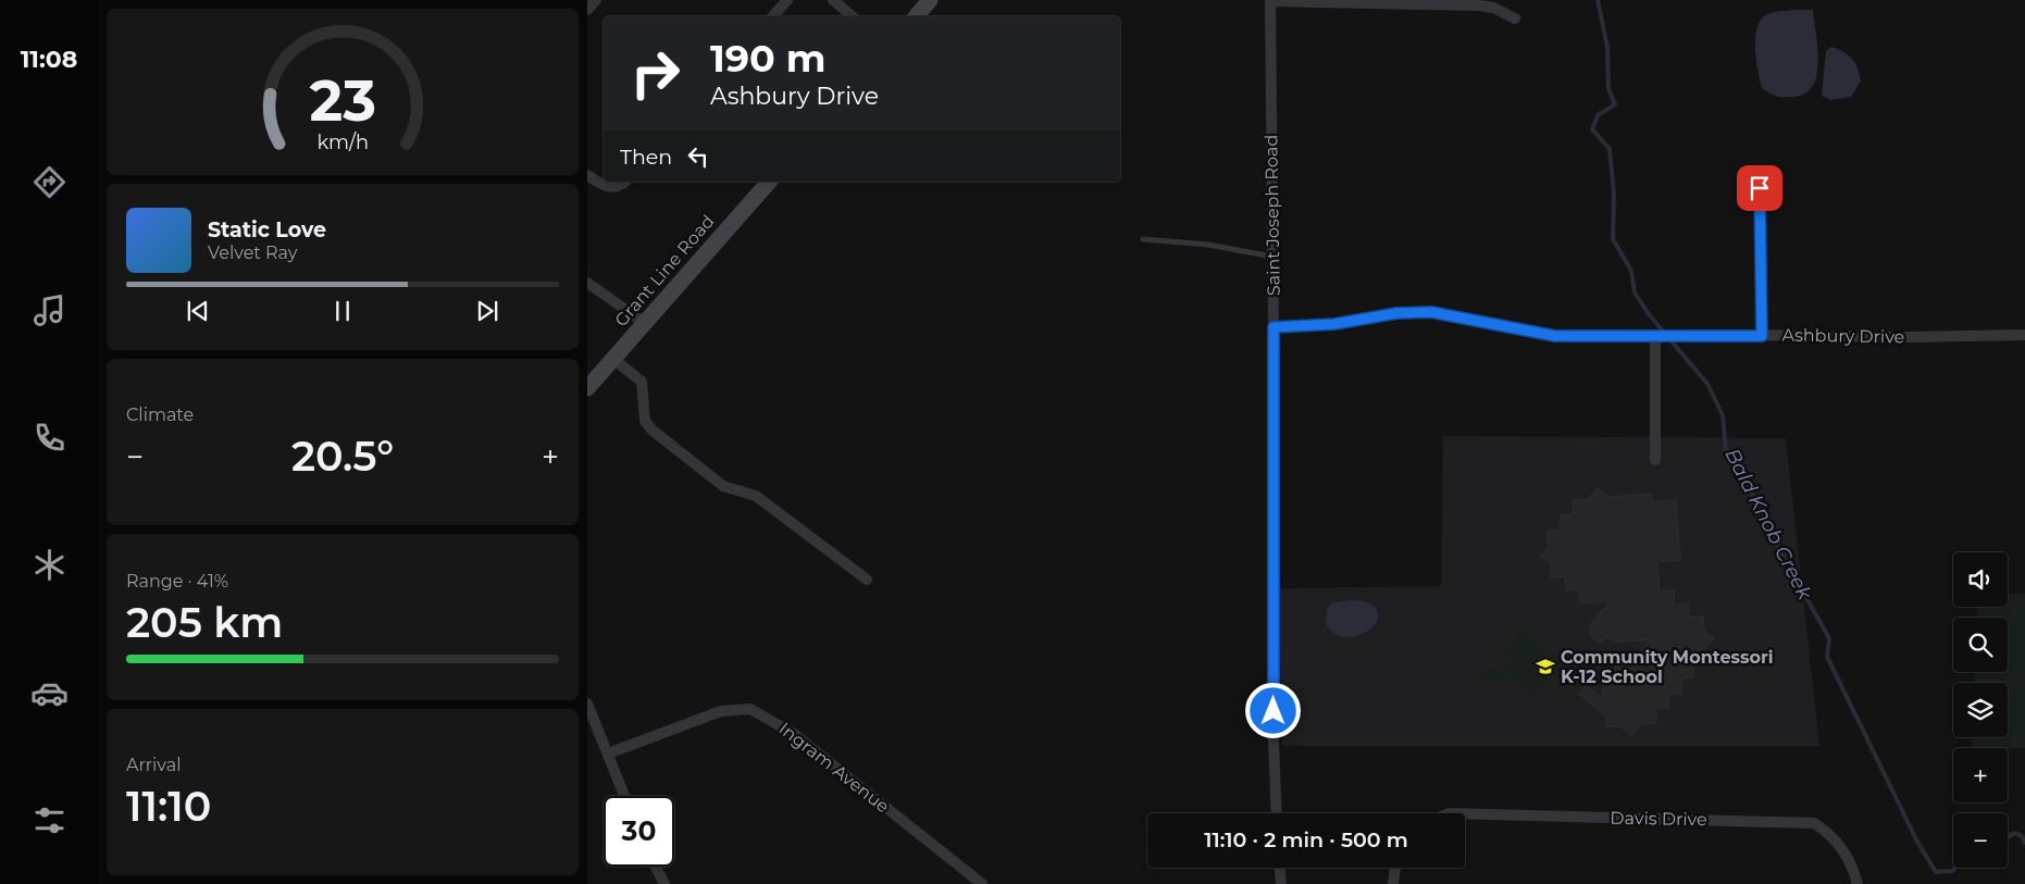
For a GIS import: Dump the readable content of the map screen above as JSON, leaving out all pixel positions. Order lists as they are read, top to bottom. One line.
{"streets":{"main road":["Grant Line Road"],"street":["Saint Joseph Road","Ashbury Drive","Ingram Avenue","Davis Drive"]},"crossings":[["Saint Joseph Road","Ashbury Drive"]],"water":["Bald Knob Creek"],"places":{"school or university":["Community Montessori K-12 School"]},"page":{"tabs":"11:08","turn":["190 m","Ashbury Drive"],"then":"Then","song":["Static Love","Velvet Ray"],"tile":["Climate",["Range · 41%","205 km"],["Arrival","11:10"]],"heat":["−","20.5°","+"],"map_buttons":["+","−"],"limit":"30","trip":"11:10 · 2 min · 500 m","gauge":["23","km/h"]}}
